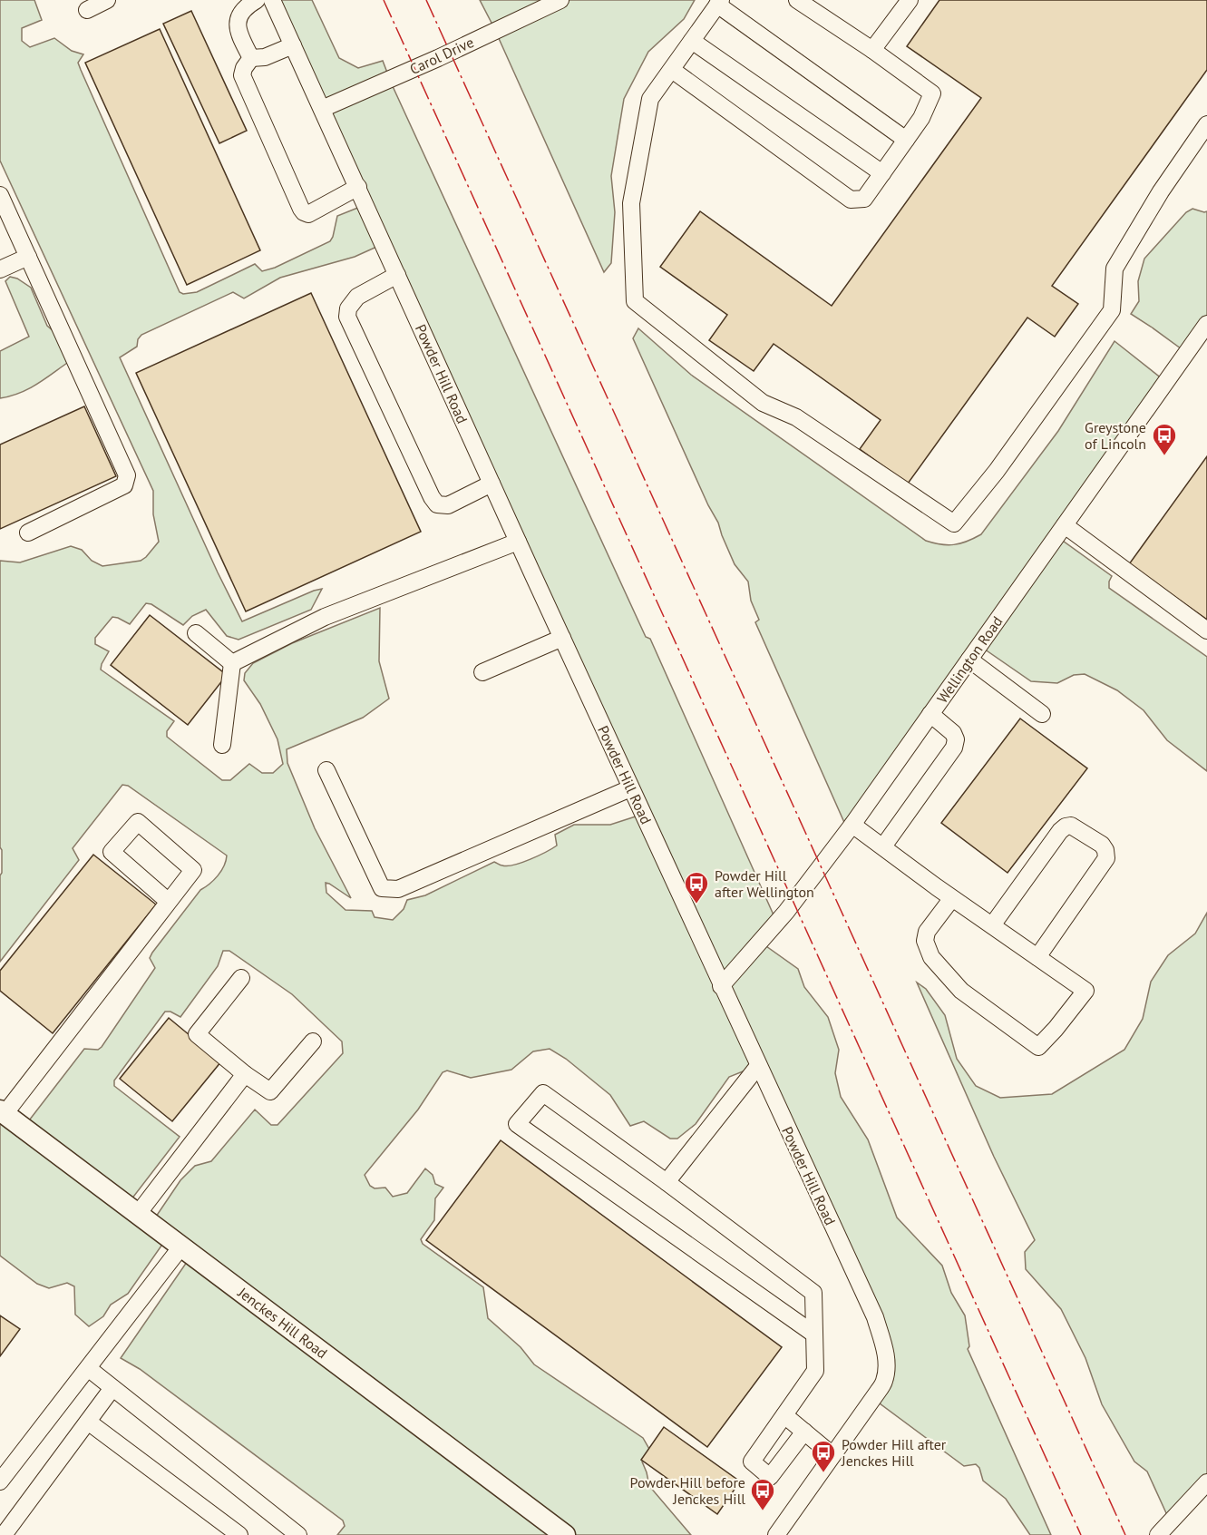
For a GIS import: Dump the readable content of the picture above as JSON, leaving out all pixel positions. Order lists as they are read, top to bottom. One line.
{"streets":{"main road":["Jenckes Hill Road"],"street":["Carol Drive","Powder Hill Road","Wellington Road"]},"crossings":[["Carol Drive","Powder Hill Road"],["Powder Hill Road","Wellington Road"]],"places":{"bus stop":["Greystone of Lincoln","Powder Hill after Wellington","Powder Hill after Jenckes Hill","Powder Hill before Jenckes Hill"]}}
